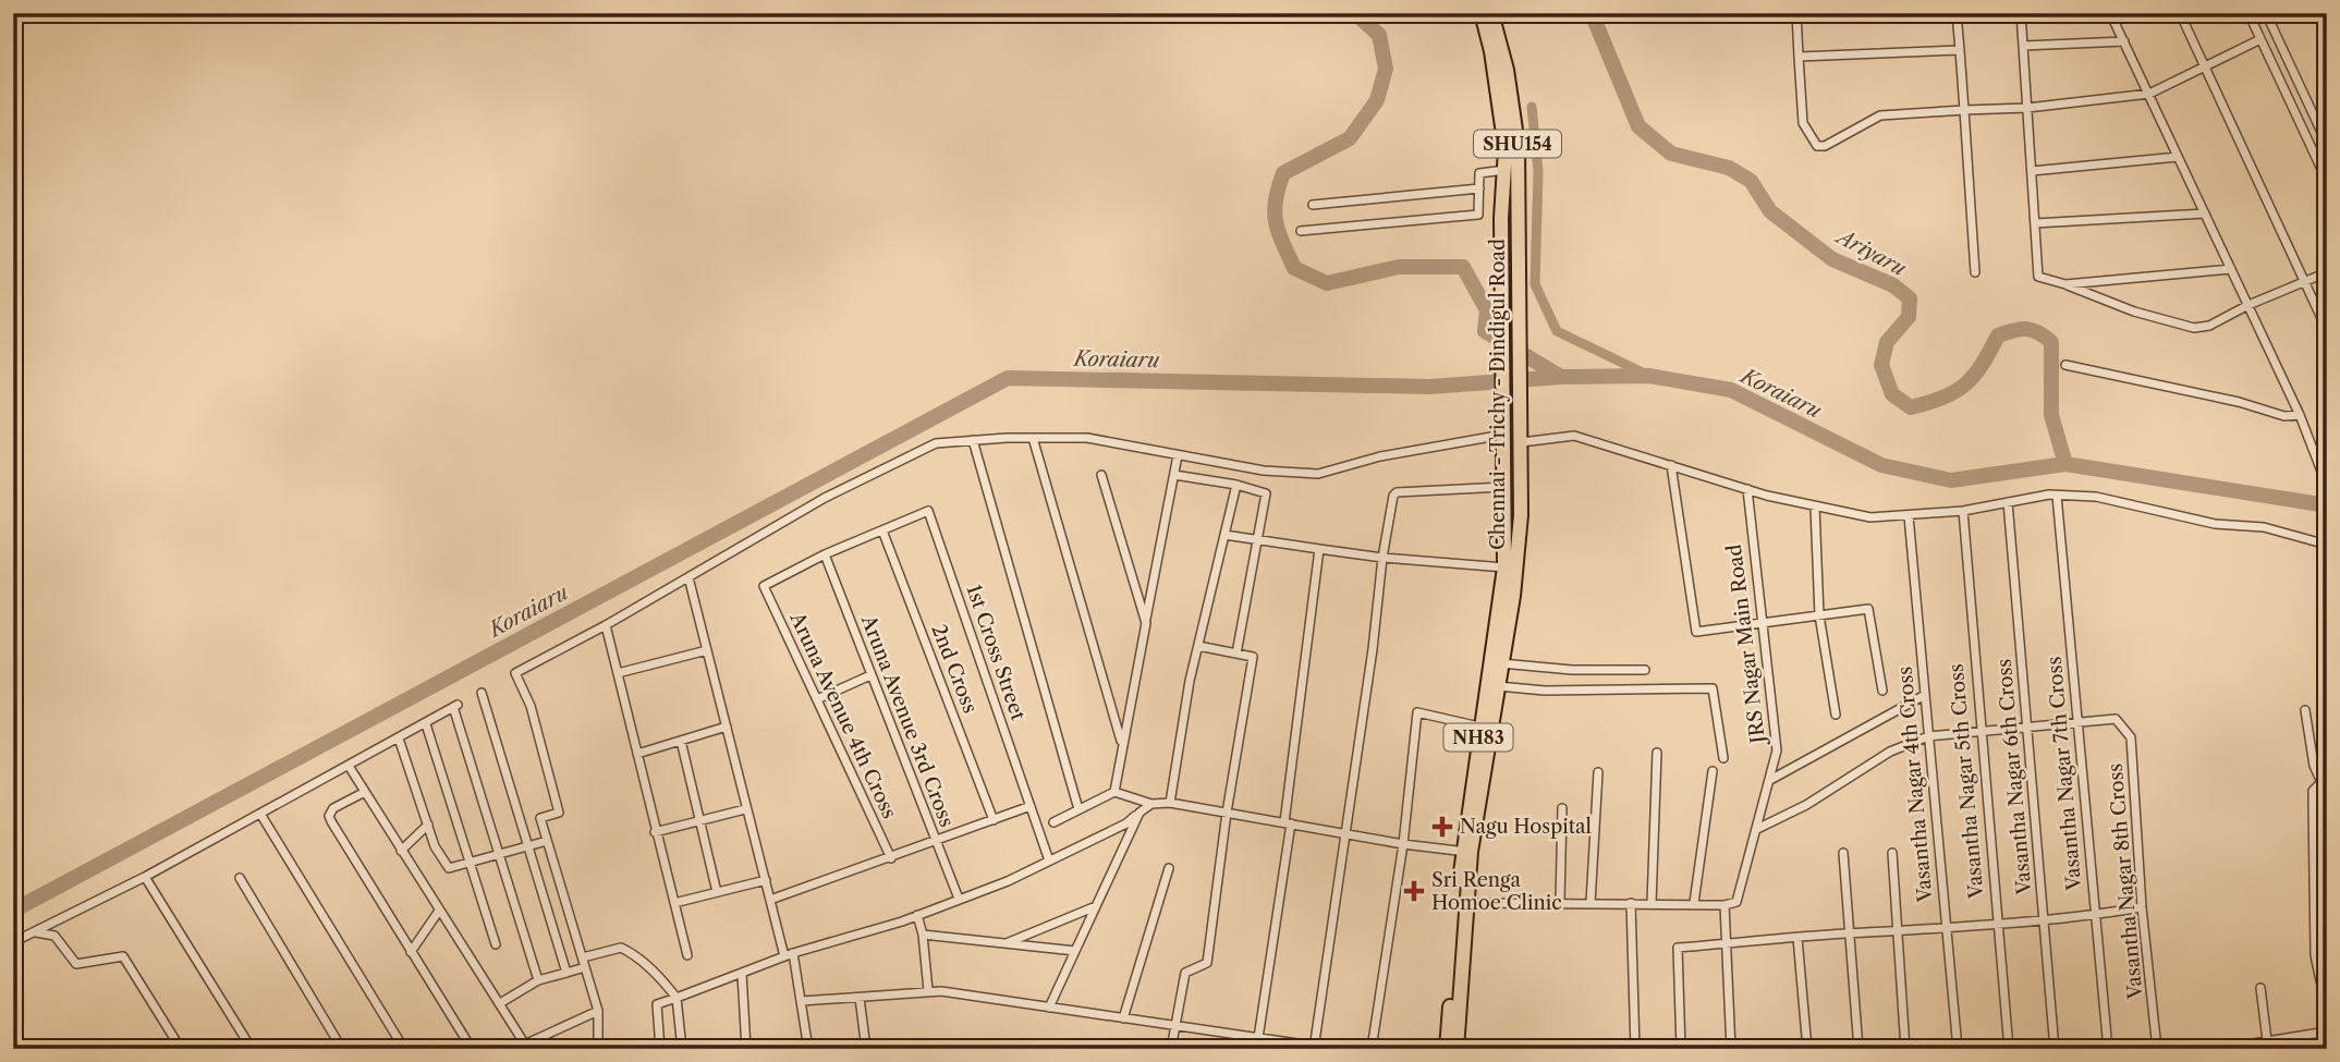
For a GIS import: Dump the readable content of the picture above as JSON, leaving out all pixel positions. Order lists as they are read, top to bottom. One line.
{"streets":{"highway":["SHU154","Chennai - Trichy - Dindigul Road","NH83"],"street":["JRS Nagar Main Road","1st Cross Street","2nd Cross","Aruna Avenue 4th Cross","Aruna Avenue 3rd Cross","Vasantha Nagar 7th Cross","Vasantha Nagar 6th Cross","Vasantha Nagar 5th Cross","Vasantha Nagar 4th Cross","Vasantha Nagar 8th Cross"]},"crossings":[["1st Cross Street","2nd Cross"],["Aruna Avenue 4th Cross","Aruna Avenue 3rd Cross"],["Vasantha Nagar 7th Cross","Vasantha Nagar 8th Cross"]],"water":["Ariyaru","Koraiaru"],"places":{"health":["Nagu Hospital","Sri Renga Homoe Clinic"]}}
